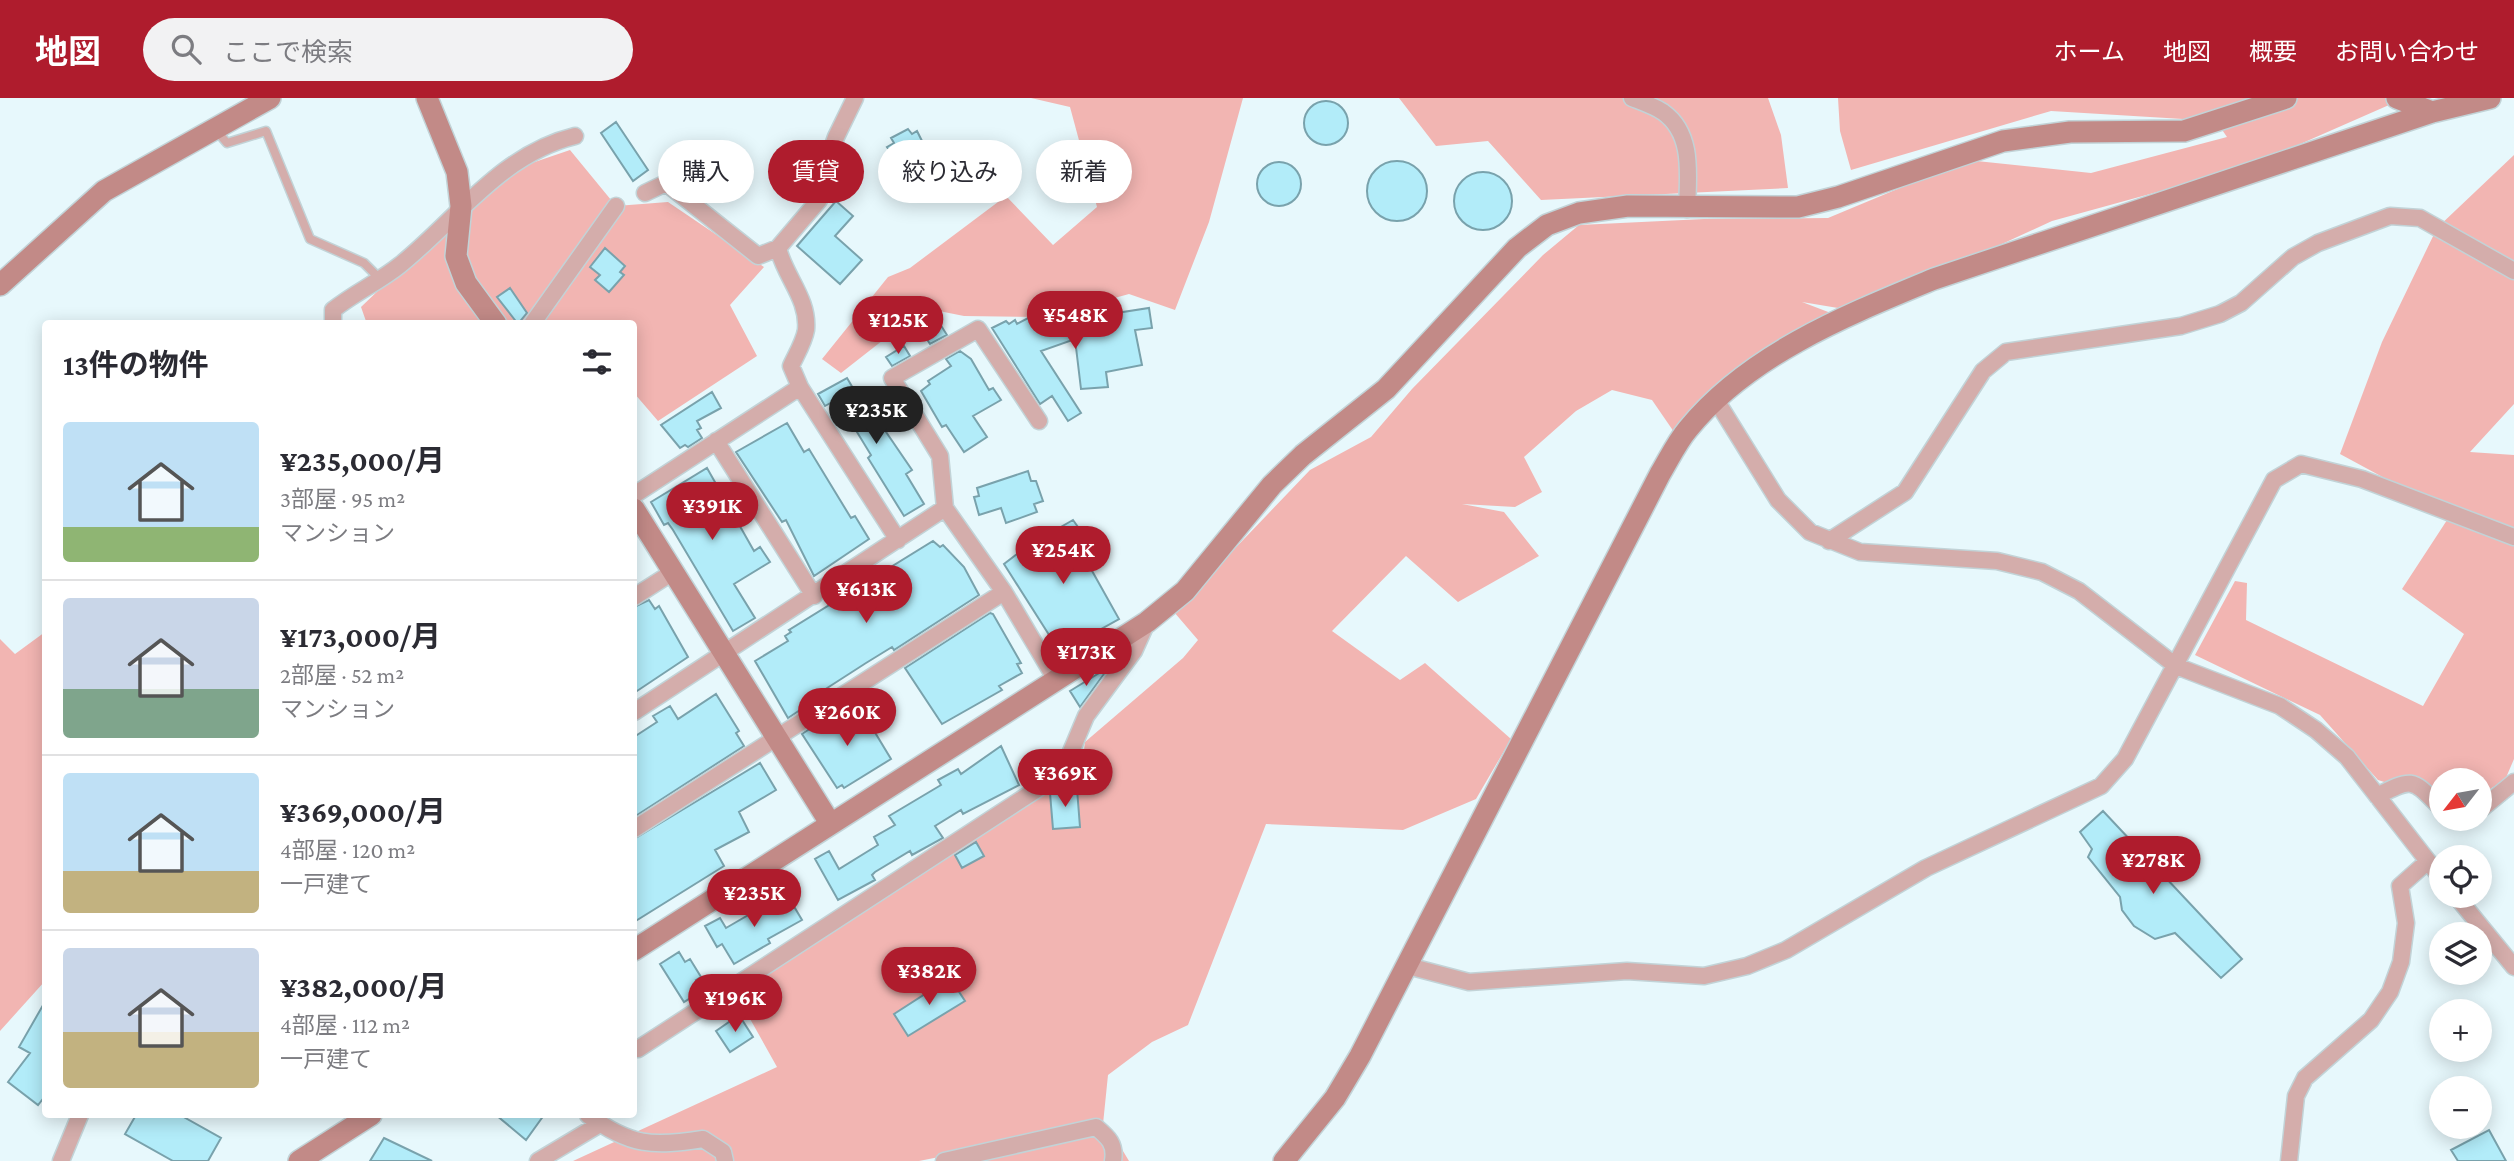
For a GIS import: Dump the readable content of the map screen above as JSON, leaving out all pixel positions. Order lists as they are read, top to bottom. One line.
{"north":"bottom left","page":{"header":"地図","search":"ここで検索","nav":["ホーム","地図","概要","お問い合わせ"],"chip":["購入","賃貸","絞り込み","新着"],"price":["¥548K","¥125K","¥235K","¥391K","¥254K","¥613K","¥173K","¥260K","¥369K","¥278K","¥235K","¥382K","¥196K"],"heading":"13件の物件","list":[{"name":"¥235,000/月","note":"3部屋 · 95 m² · マンション"},{"name":"¥173,000/月","note":"2部屋 · 52 m² · マンション"},{"name":"¥369,000/月","note":"4部屋 · 120 m² · 一戸建て"},{"name":"¥382,000/月","note":"4部屋 · 112 m² · 一戸建て"}],"map_buttons":["+","−"]}}
